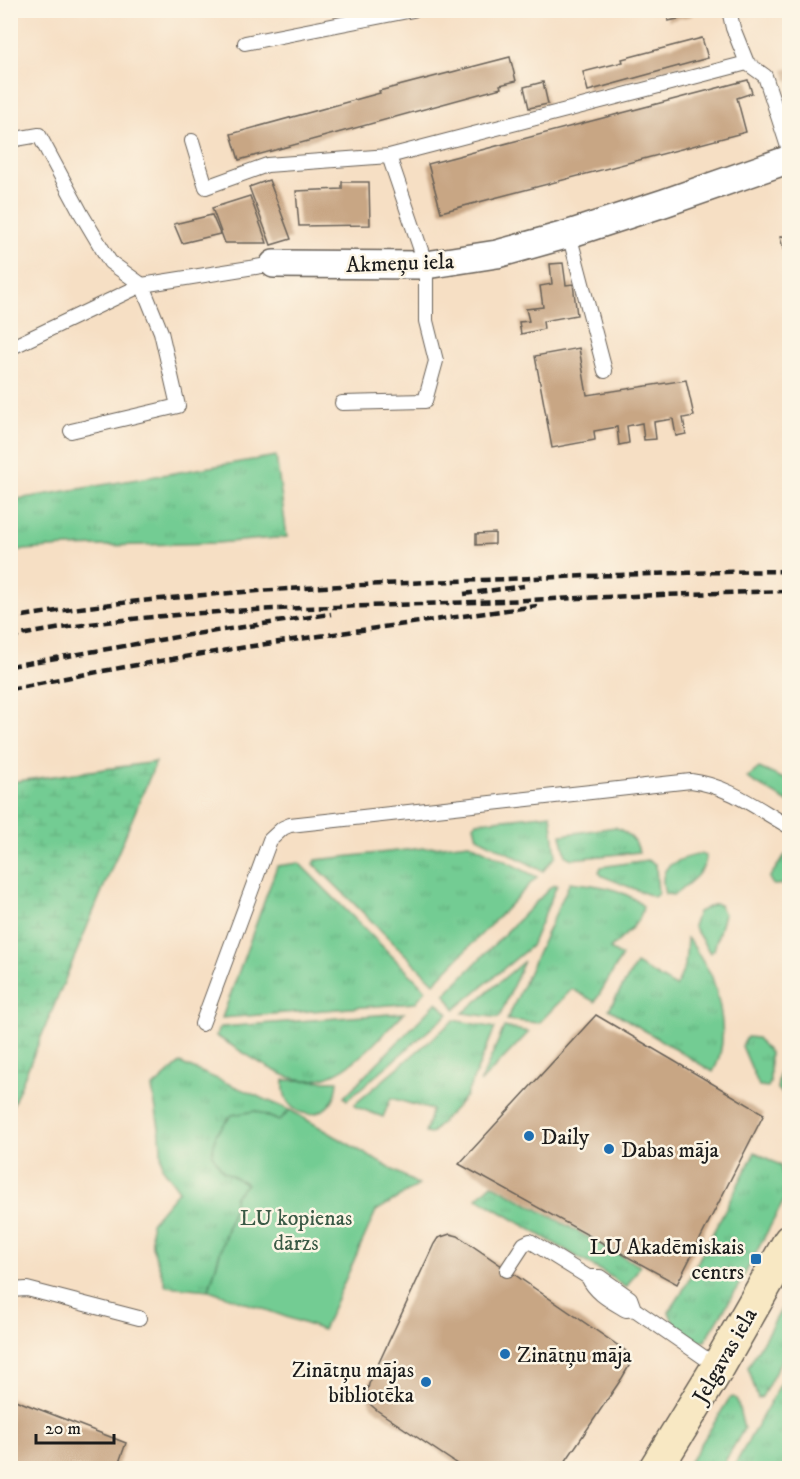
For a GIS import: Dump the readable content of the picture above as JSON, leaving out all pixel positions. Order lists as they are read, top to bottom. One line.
{"streets":{"main road":["Jelgavas iela"],"street":["Akmeņu iela"]},"parks":["LU kopienas dārzs"],"places":{"other":["Daily","Dabas māja","Zinātņu māja","Zinātņu mājas bibliotēka"],"transit":["LU Akadēmiskais centrs"]},"scale_bar":"20 m"}
